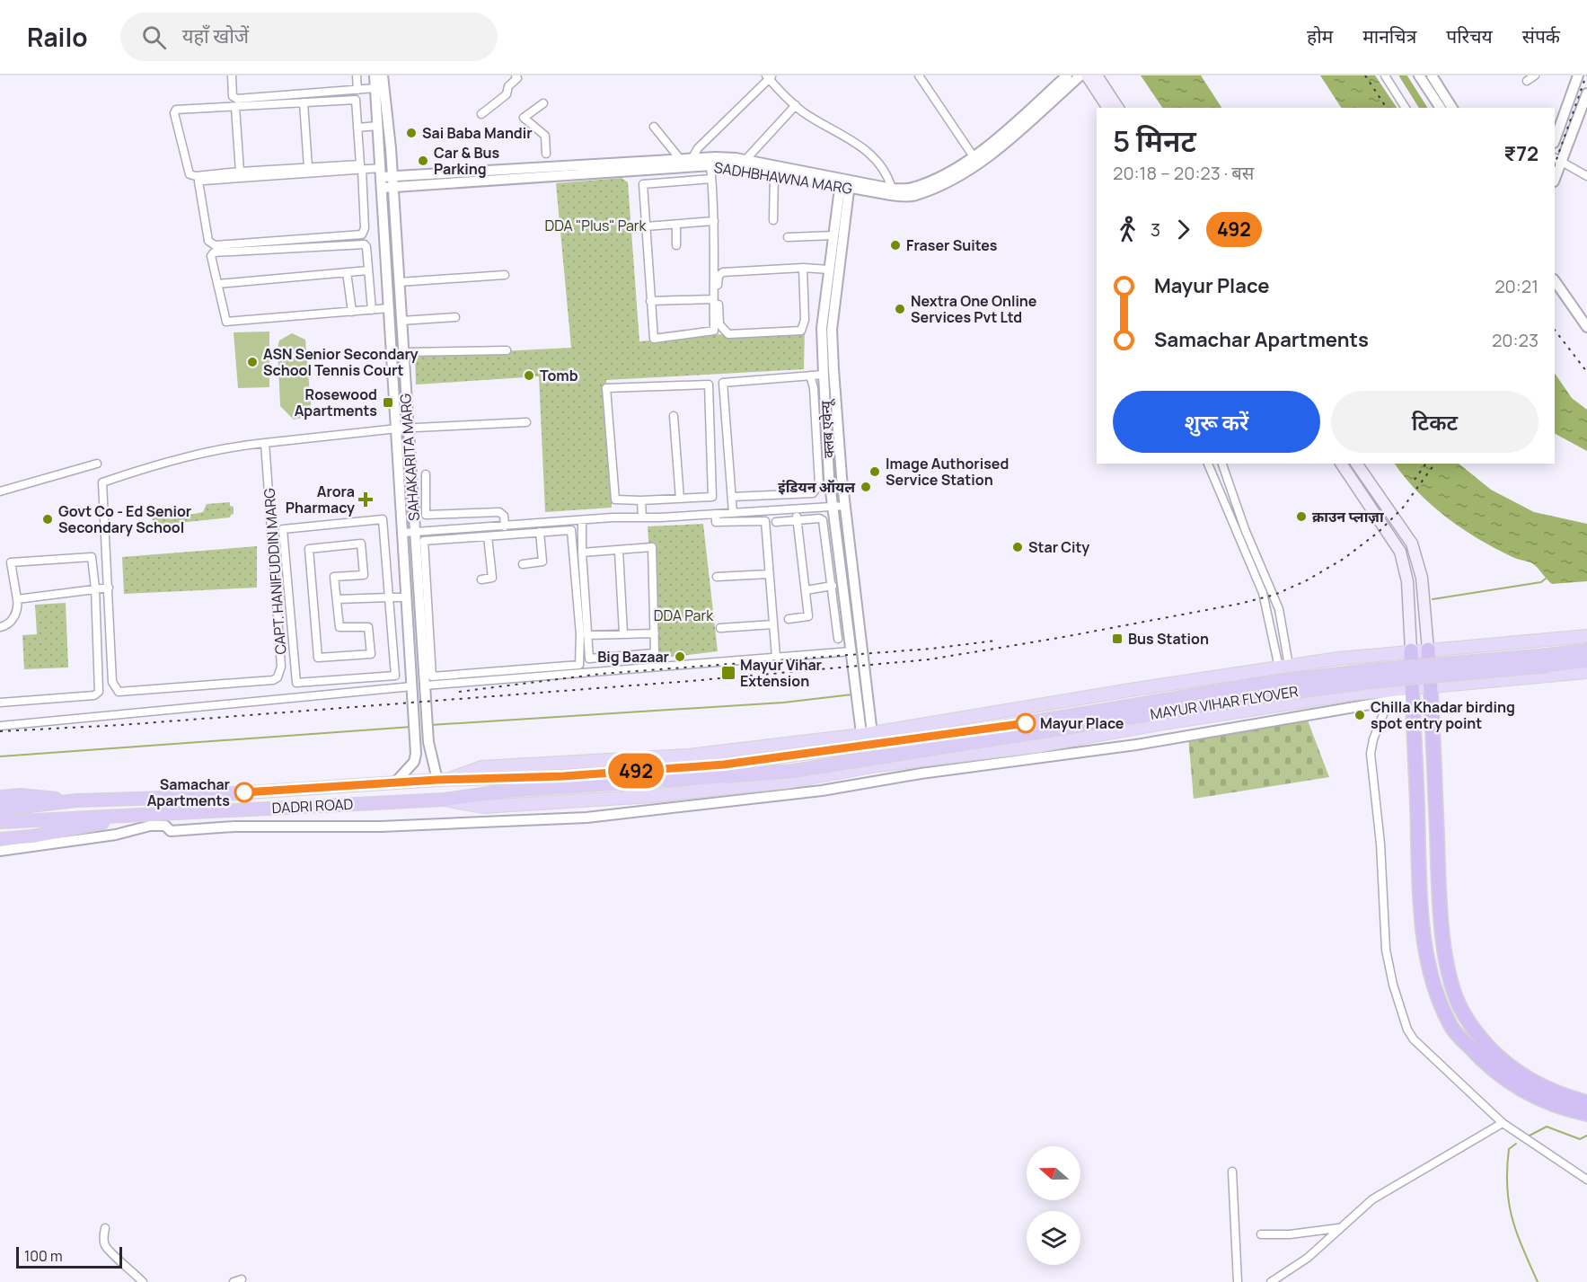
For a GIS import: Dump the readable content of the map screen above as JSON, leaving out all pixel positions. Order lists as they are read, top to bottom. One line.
{"streets":{"highway":["MAYUR VIHAR FLYOVER","DADRI ROAD"],"street":["SADHBHAWNA MARG","क्लब एवेन्यू","SAHAKARITA MARG","CAPT. HANIFUDDIN MARG"]},"crossings":[["SADHBHAWNA MARG","क्लब एवेन्यू"],["SADHBHAWNA MARG","SAHAKARITA MARG"],["SAHAKARITA MARG","CAPT. HANIFUDDIN MARG"],["SAHAKARITA MARG","MAYUR VIHAR FLYOVER"],["SAHAKARITA MARG","DADRI ROAD"],["MAYUR VIHAR FLYOVER","DADRI ROAD"]],"parks":["DDA \"Plus\" Park","DDA Park"],"places":{"other":["Sai Baba Mandir","Car & Bus Parking","Fraser Suites","Nextra One Online Services Pvt Ltd","ASN Senior Secondary School Tennis Court","Tomb","Image Authorised Service Station","इंडियन ऑयल","क्राउन प्लाज़ा","Govt Co - Ed Senior Secondary School","Star City","Big Bazaar","Chilla Khadar birding spot entry point","Mayur Place","Samachar Apartments"],"transit":["Rosewood Apartments","Bus Station","Mayur Vihar Extension"],"health":["Arora Pharmacy"]},"lines":["bus line 492"],"scale_bar":"100 m","north":"left","page":{"header":"Railo","search":"यहाँ खोजें","nav":["होम","मानचित्र","परिचय","संपर्क"],"on_map":"492","heading":["5 मिनट","20:18 – 20:23 · बस","₹72"],"legs":["3","492"],"list":[{"name":"Mayur Place","value":"20:21"},{"name":"Samachar Apartments","value":"20:23"}],"buttons":["शुरू करें","टिकट"],"scale":"100 m"}}
